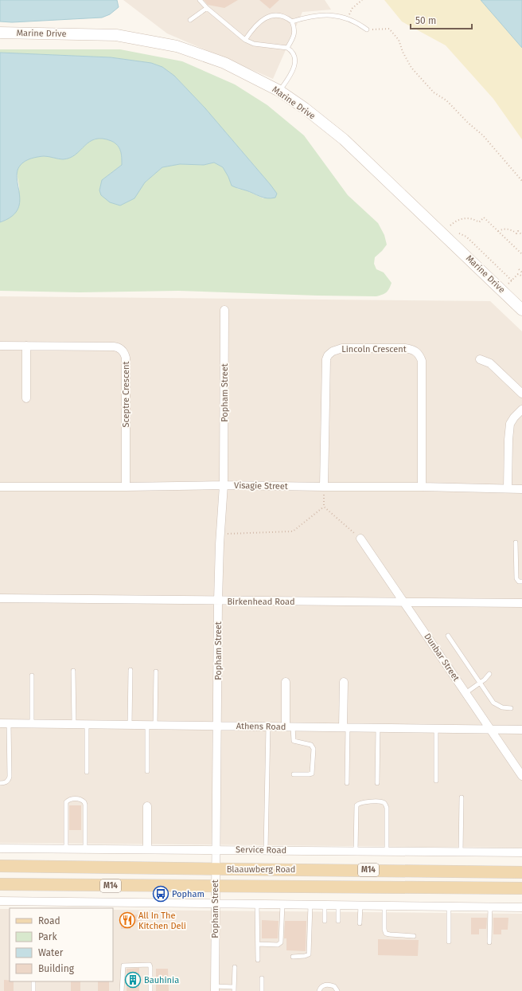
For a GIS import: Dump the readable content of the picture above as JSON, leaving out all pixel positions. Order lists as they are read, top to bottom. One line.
{"streets":{"main road":["Marine Drive","Blaauwberg Road","M14"],"street":["Lincoln Crescent","Popham Street","Sceptre Crescent","Visagie Street","Birkenhead Road","Dunbar Street","Athens Road","Service Road"]},"crossings":[["Lincoln Crescent","Visagie Street"],["Popham Street","Visagie Street"],["Popham Street","Birkenhead Road"],["Popham Street","Athens Road"],["Popham Street","Service Road"],["Popham Street","Blaauwberg Road"],["Sceptre Crescent","Visagie Street"],["Birkenhead Road","Dunbar Street"],["Dunbar Street","Athens Road"]],"places":{"bus stop":["Popham"],"restaurant":["All In The Kitchen Deli"],"building":["Bauhinia"]},"legend":["Road","Park","Water","Building"],"scale_bar":"50 m"}
